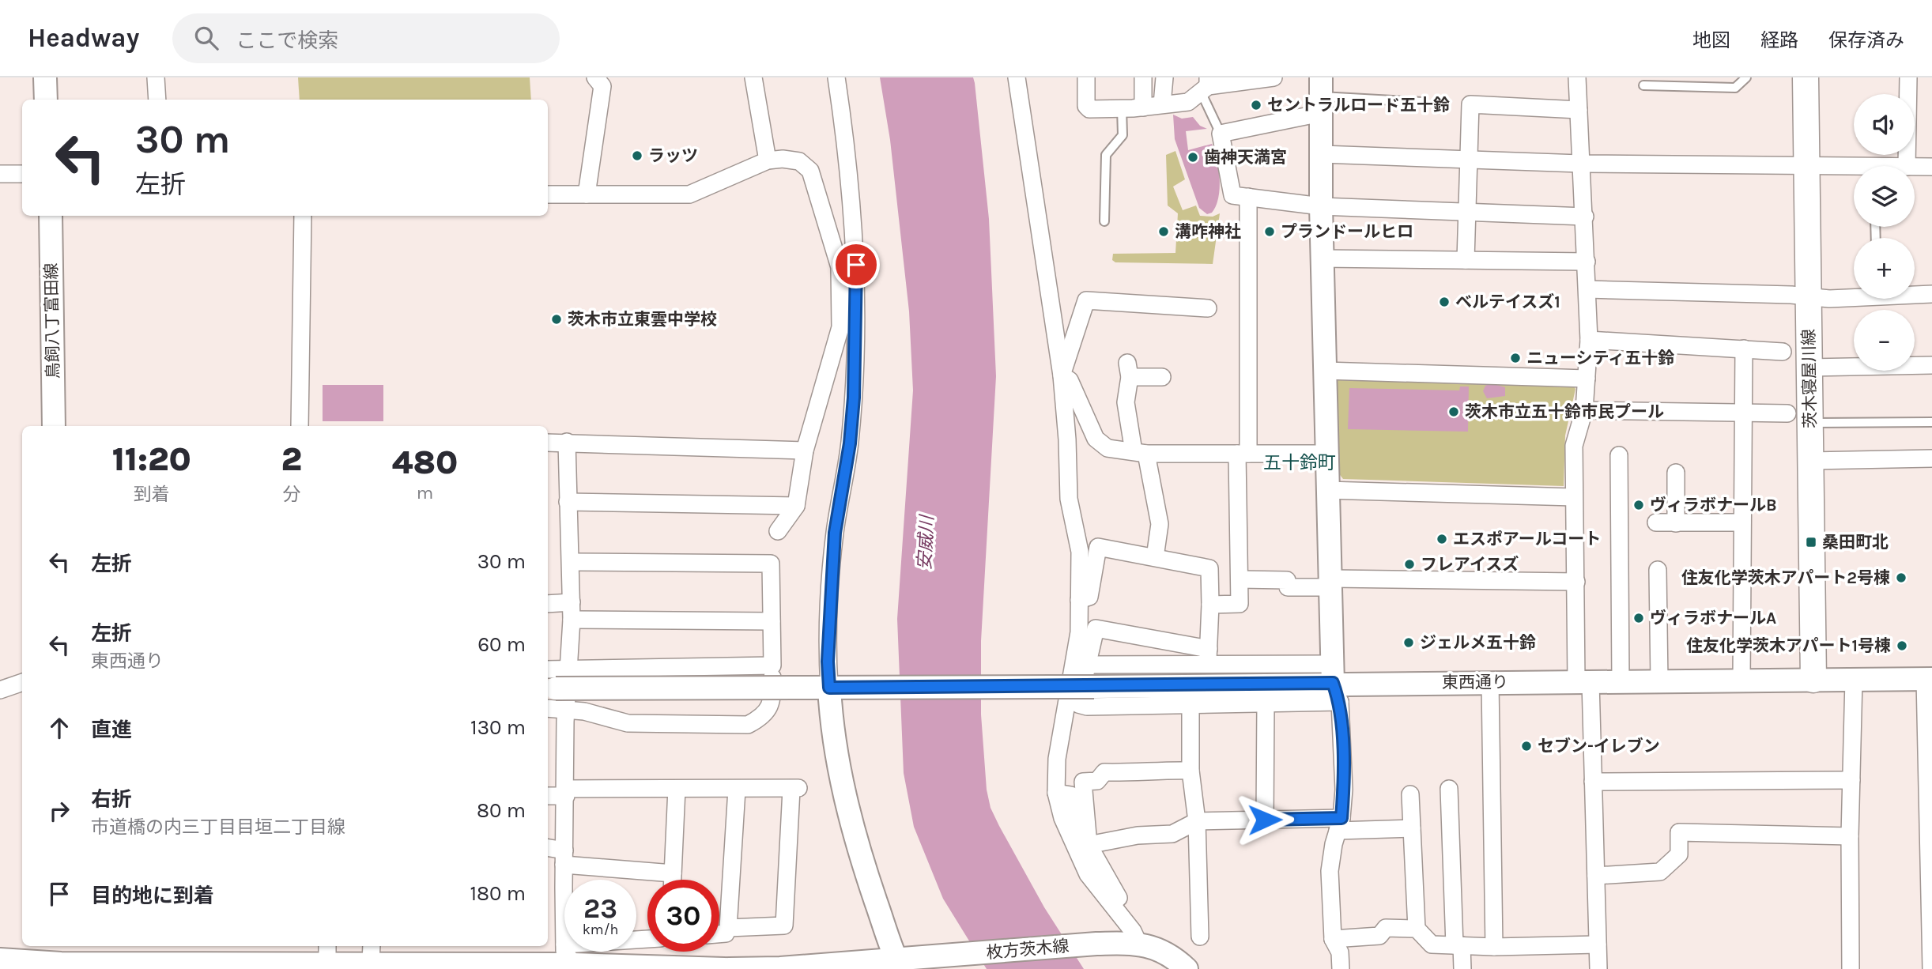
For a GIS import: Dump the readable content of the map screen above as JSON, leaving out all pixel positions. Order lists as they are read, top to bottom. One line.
{"streets":{"main road":["茨木寝屋川線"],"street":["鳥飼八丁富田線","東西通り","枚方茨木線"]},"crossings":[["茨木寝屋川線","東西通り"]],"districts":["五十鈴町"],"water":["安威川"],"places":{"other":["セントラルロード五十鈴","ラッツ","歯神天満宮","溝咋神社","プランドールヒロ","ベルテイスズ1","茨木市立東雲中学校","ニューシティ五十鈴","茨木市立五十鈴市民プール","ヴィラボナールB","エスポアールコート","フレアイスズ","住友化学茨木アパート2号棟","ヴィラボナールA","ジェルメ五十鈴","住友化学茨木アパート1号棟","セブン-イレブン"],"transit":["桑田町北"]},"page":{"header":"Headway","search":"ここで検索","nav":["地図","経路","保存済み"],"map_buttons":["+","−"],"turn":["30 m","左折"],"eta":["11:20","到着","2","分","480","m"],"list":[{"name":"左折","value":"30 m"},{"name":"左折","note":"東西通り","value":"60 m"},{"name":"直進","value":"130 m"},{"name":"右折","note":"市道橋の内三丁目目垣二丁目線","value":"80 m"},{"name":"目的地に到着","value":"180 m"}],"speed":"23 km/h","limit":"30"}}
